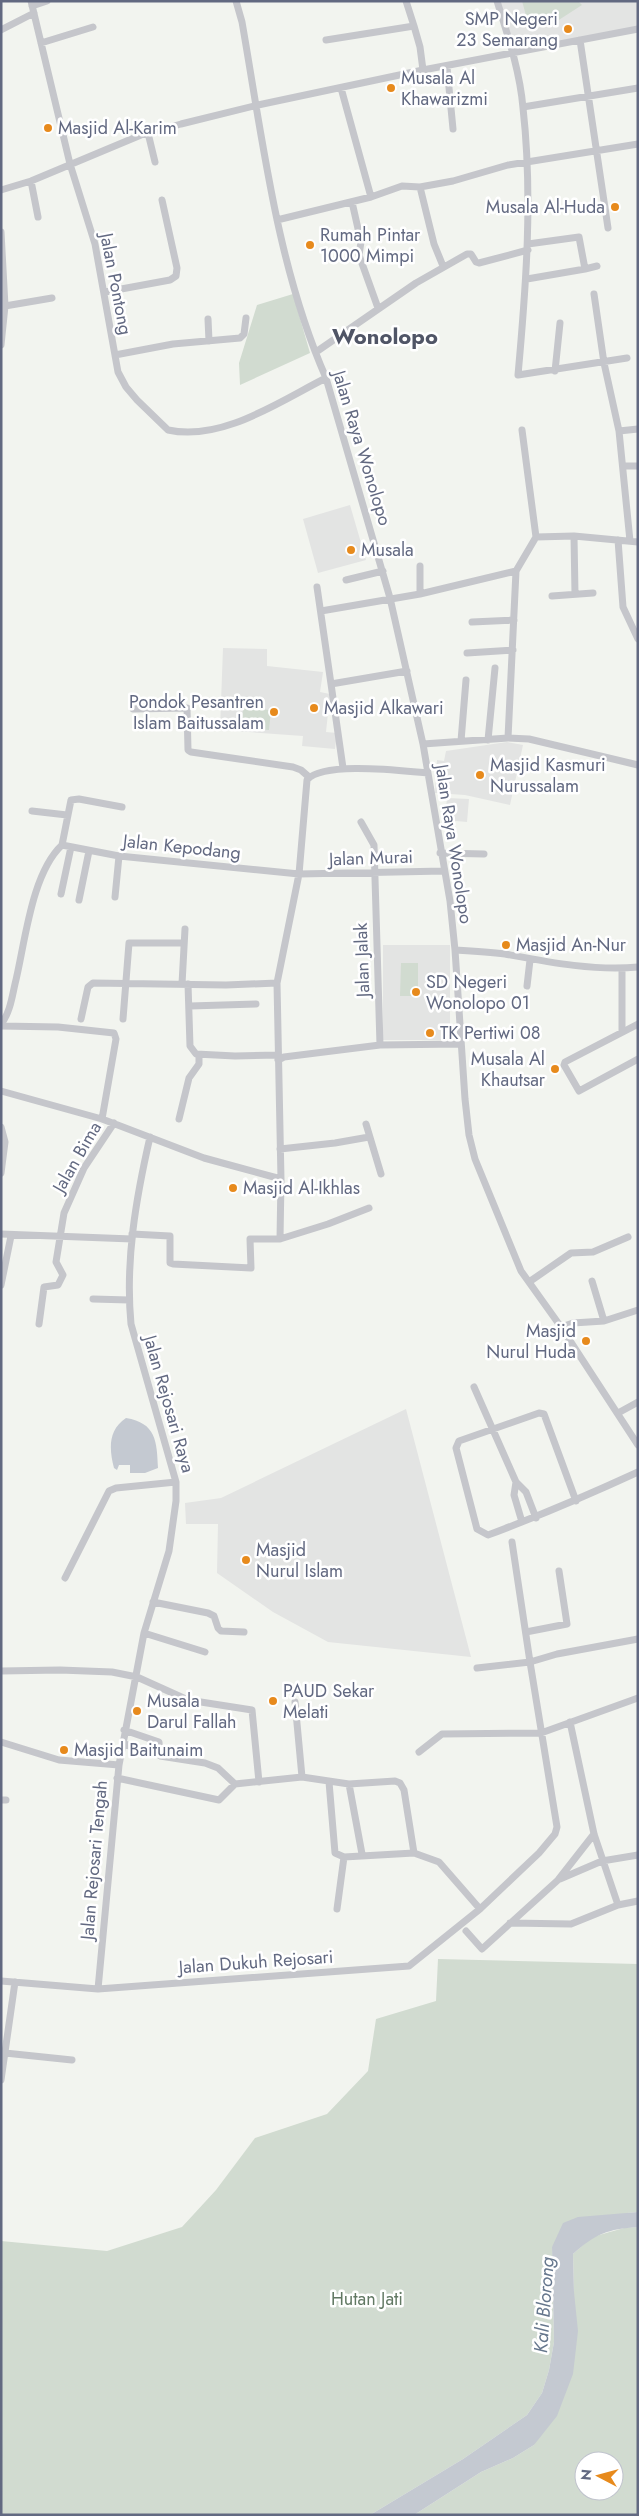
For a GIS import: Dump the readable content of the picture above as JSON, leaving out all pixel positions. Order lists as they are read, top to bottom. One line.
{"streets":{"street":["Jalan Pontong","Jalan Raya Wonolopo","Jalan Kepodang","Jalan Murai","Jalan Jalak","Jalan Bima","Jalan Rejosari Raya","Jalan Rejosari Tengah","Jalan Dukuh Rejosari"]},"crossings":[["Jalan Raya Wonolopo","Jalan Murai"],["Jalan Kepodang","Jalan Murai"],["Jalan Murai","Jalan Jalak"],["Jalan Rejosari Raya","Jalan Rejosari Tengah"],["Jalan Rejosari Tengah","Jalan Dukuh Rejosari"]],"districts":["Wonolopo"],"water":["Kali Blorong"],"parks":["Hutan Jati"],"places":["SMP Negeri 23 Semarang","Musala Al Khawarizmi","Masjid Al-Karim","Musala Al-Huda","Rumah Pintar 1000 Mimpi","Musala","Masjid Alkawari","Pondok Pesantren Islam Baitussalam","Masjid Kasmuri Nurussalam","Masjid An-Nur","SD Negeri Wonolopo 01","TK Pertiwi 08","Musala Al Khautsar","Masjid Al-Ikhlas","Masjid Nurul Huda","Masjid Nurul Islam","PAUD Sekar Melati","Musala Darul Fallah","Masjid Baitunaim"],"north":"left"}
